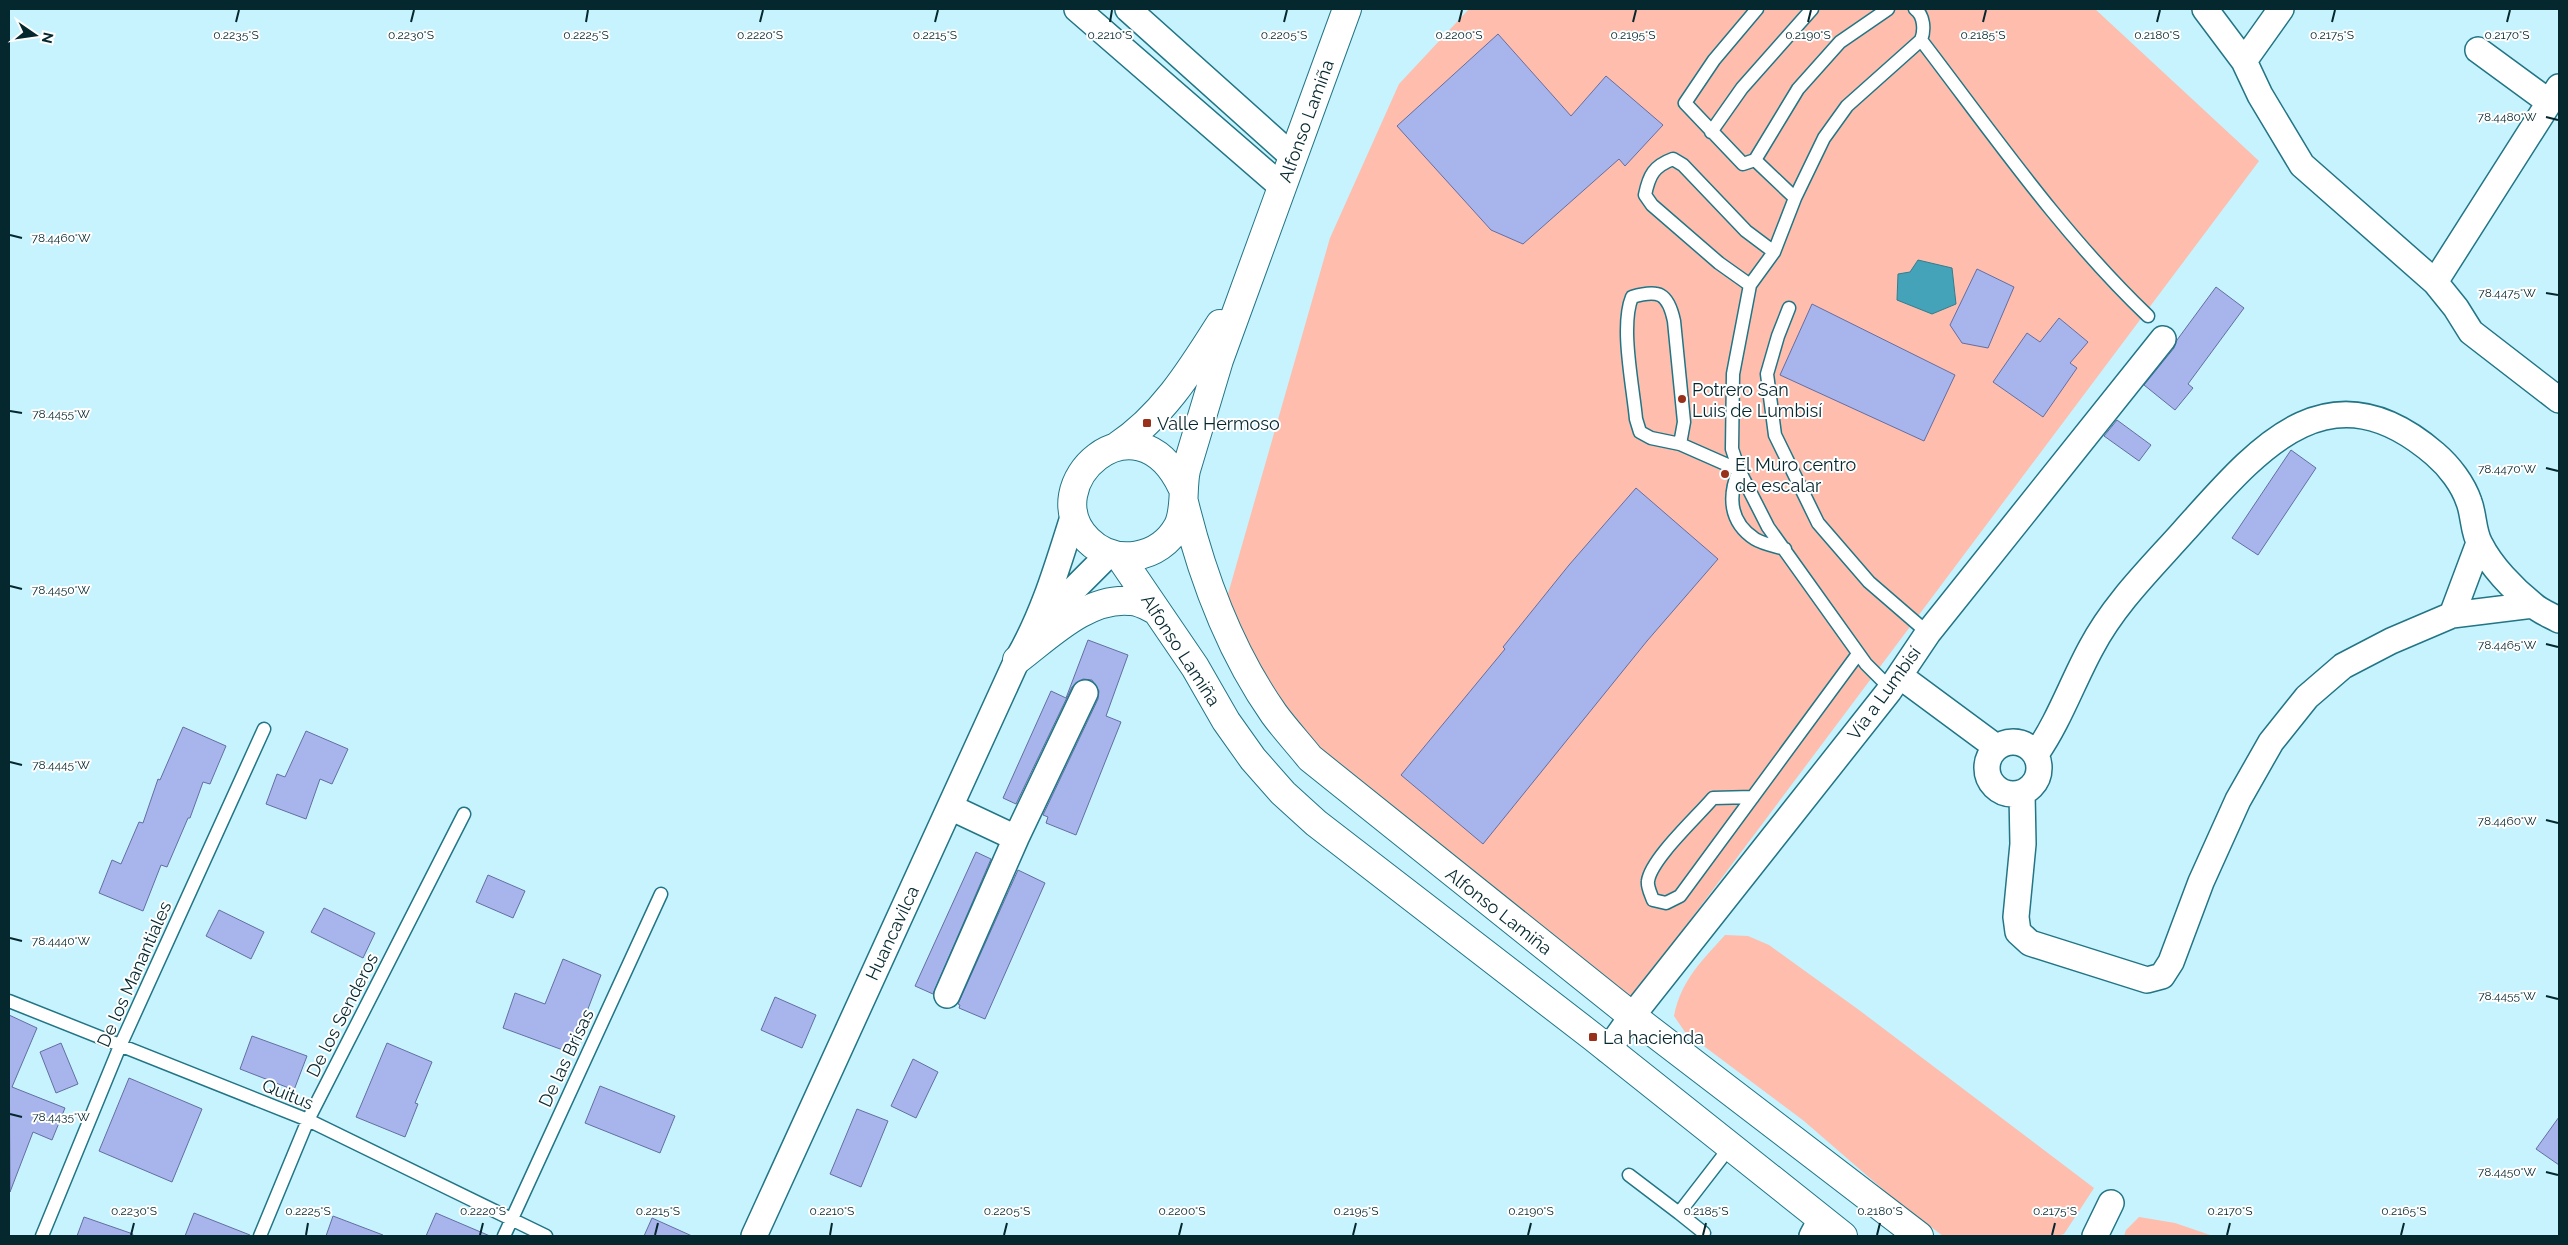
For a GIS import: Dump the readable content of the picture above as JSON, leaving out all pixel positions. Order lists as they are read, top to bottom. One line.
{"streets":{"street":["Alfonso Lamiña","Vía a Lumbisí","Huancavilca"],"lane":["De los Manantiales","De los Senderos","De las Brisas","Quitus"]},"crossings":[["Alfonso Lamiña","Vía a Lumbisí"],["Alfonso Lamiña","Huancavilca"],["De los Manantiales","Quitus"],["De los Senderos","Quitus"],["De las Brisas","Quitus"]],"places":{"other":["Potrero San Luis de Lumbisí","El Muro centro de escalar"],"transit":["Valle Hermoso","La hacienda"]},"north":"right","coordinates":["0.2235°S","0.2230°S","0.2225°S","0.2220°S","0.2215°S","0.2210°S","0.2205°S","0.2200°S","0.2195°S","0.2190°S","0.2185°S","0.2180°S","0.2175°S","0.2170°S","78.4480°W","78.4460°W","78.4475°W","78.4455°W","78.4470°W","78.4450°W","78.4465°W","78.4445°W","78.4440°W","78.4435°W","0.2165°S"]}
